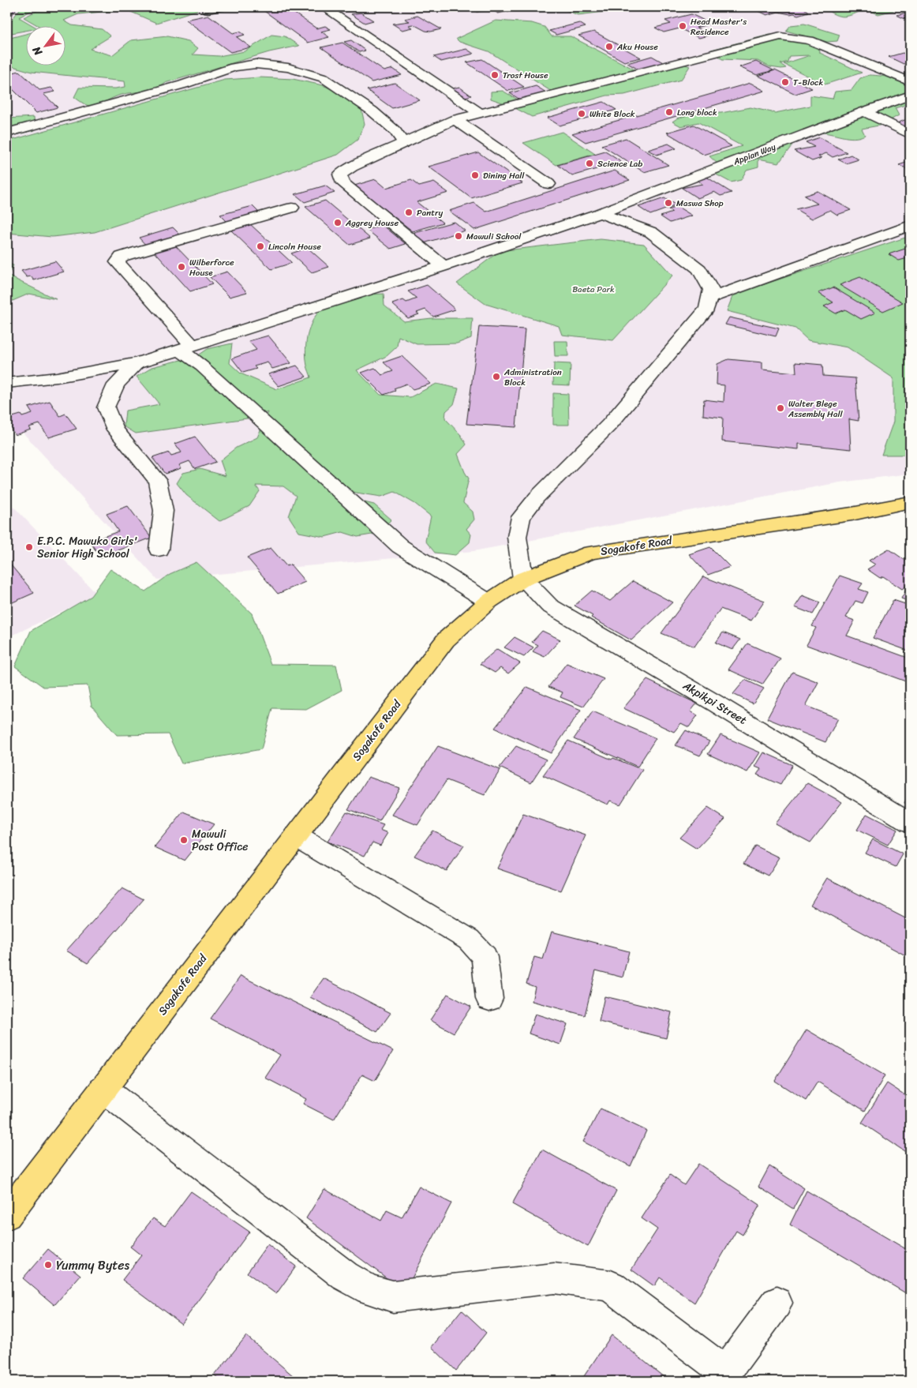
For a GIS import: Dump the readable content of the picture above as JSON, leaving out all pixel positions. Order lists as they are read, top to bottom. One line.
{"streets":{"main road":["Sogakofe Road"],"street":["Appian Way","Akpikpi Street"]},"crossings":[["Sogakofe Road","Akpikpi Street"]],"parks":["Baeta Park"],"places":["Head Master's Residence","Aku House","Trost House","T-Block","Long block","White Block","Science Lab","Dining Hall","Maswa Shop","Pantry","Aggrey House","Mawuli School","Lincoln House","Wilberforce House","Administration Block","Walter Blege Assembly Hall","E.P.C. Mawuko Girls' Senior High School","Mawuli Post Office","Yummy Bytes"],"north":"bottom left"}
